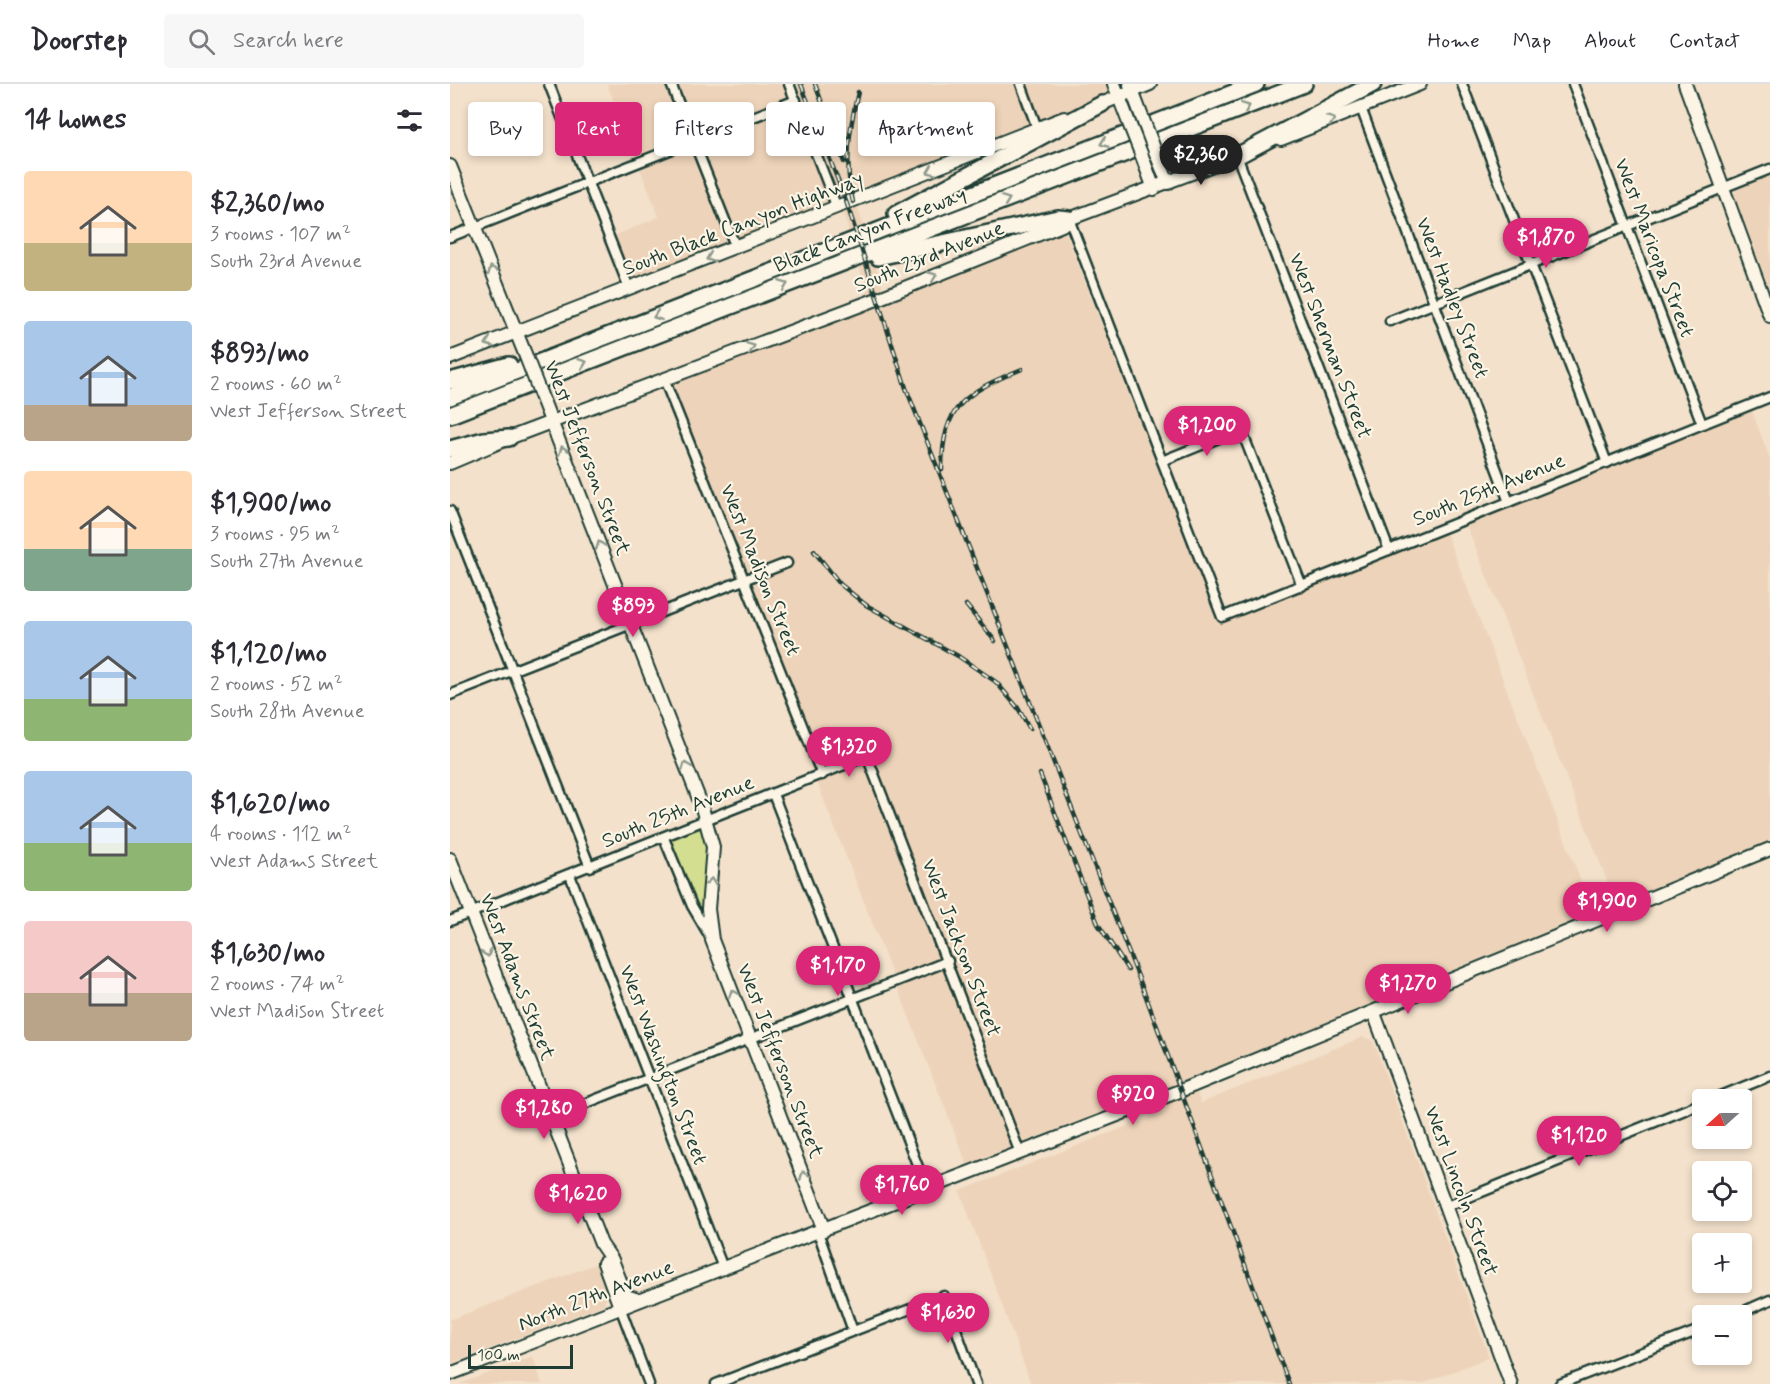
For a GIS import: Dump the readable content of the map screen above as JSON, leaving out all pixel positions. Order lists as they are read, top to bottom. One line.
{"streets":{"highway":["Black Canyon Freeway"],"main road":["South Black Canyon Highway","South 23rd Avenue","West Jefferson Street","West Adams Street","West Lincoln Street","North 27th Avenue"],"street":["West Maricopa Street","West Hadley Street","West Sherman Street","South 25th Avenue","West Madison Street","West Jackson Street","West Washington Street"]},"crossings":[["South Black Canyon Highway","West Jefferson Street"],["West Maricopa Street","South 25th Avenue"],["South 23rd Avenue","West Hadley Street"],["South 23rd Avenue","West Sherman Street"],["South 23rd Avenue","West Jefferson Street"],["South 23rd Avenue","West Madison Street"],["West Hadley Street","South 25th Avenue"],["West Sherman Street","South 25th Avenue"],["West Jefferson Street","South 25th Avenue"],["West Jefferson Street","North 27th Avenue"],["South 25th Avenue","West Madison Street"],["South 25th Avenue","West Jackson Street"],["South 25th Avenue","West Adams Street"],["South 25th Avenue","West Washington Street"],["West Jackson Street","North 27th Avenue"],["West Adams Street","North 27th Avenue"],["West Washington Street","North 27th Avenue"],["West Lincoln Street","North 27th Avenue"]],"one_way":["South Black Canyon Highway","South 23rd Avenue","West Jefferson Street"],"scale_bar":"100 m","north":"left","page":{"header":"Doorstep","search":"Search here","nav":["Home","Map","About","Contact"],"heading":"14 homes","chip":["Buy","Rent","Filters","New","Apartment"],"price":["$2,360","$1,870","$1,200","$893","$1,320","$1,900","$1,170","$1,270","$920","$1,280","$1,120","$1,760","$1,620","$1,630"],"list":[{"name":"$2,360/mo","note":"3 rooms · 107 m² · South 23rd Avenue"},{"name":"$893/mo","note":"2 rooms · 60 m² · West Jefferson Street"},{"name":"$1,900/mo","note":"3 rooms · 95 m² · South 27th Avenue"},{"name":"$1,120/mo","note":"2 rooms · 52 m² · South 28th Avenue"},{"name":"$1,620/mo","note":"4 rooms · 112 m² · West Adams Street"},{"name":"$1,630/mo","note":"2 rooms · 74 m² · West Madison Street"}],"map_buttons":["+","−"],"scale":"100 m"}}
